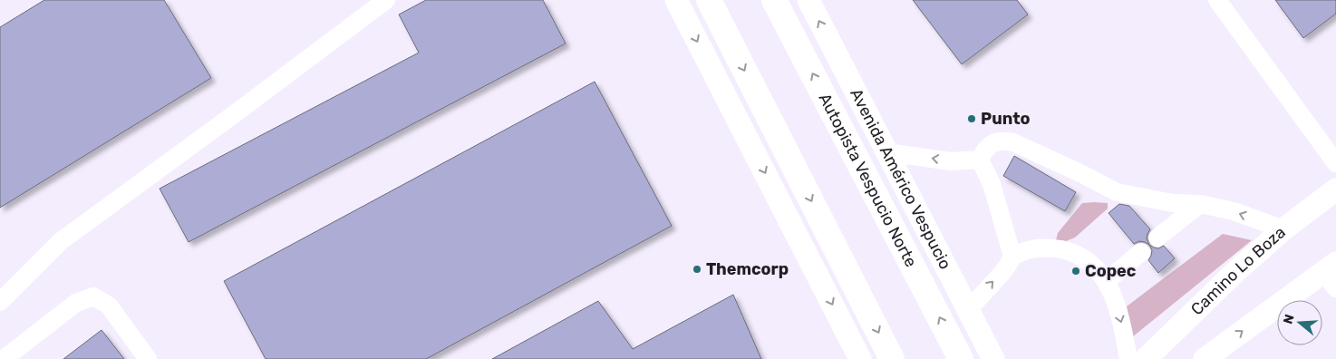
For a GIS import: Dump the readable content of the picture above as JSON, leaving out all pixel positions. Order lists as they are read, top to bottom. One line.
{"streets":{"highway":["Autopista Vespucio Norte"],"main road":["Avenida Américo Vespucio","Camino Lo Boza"]},"places":["Punto","Themcorp","Copec"],"north":"left"}
